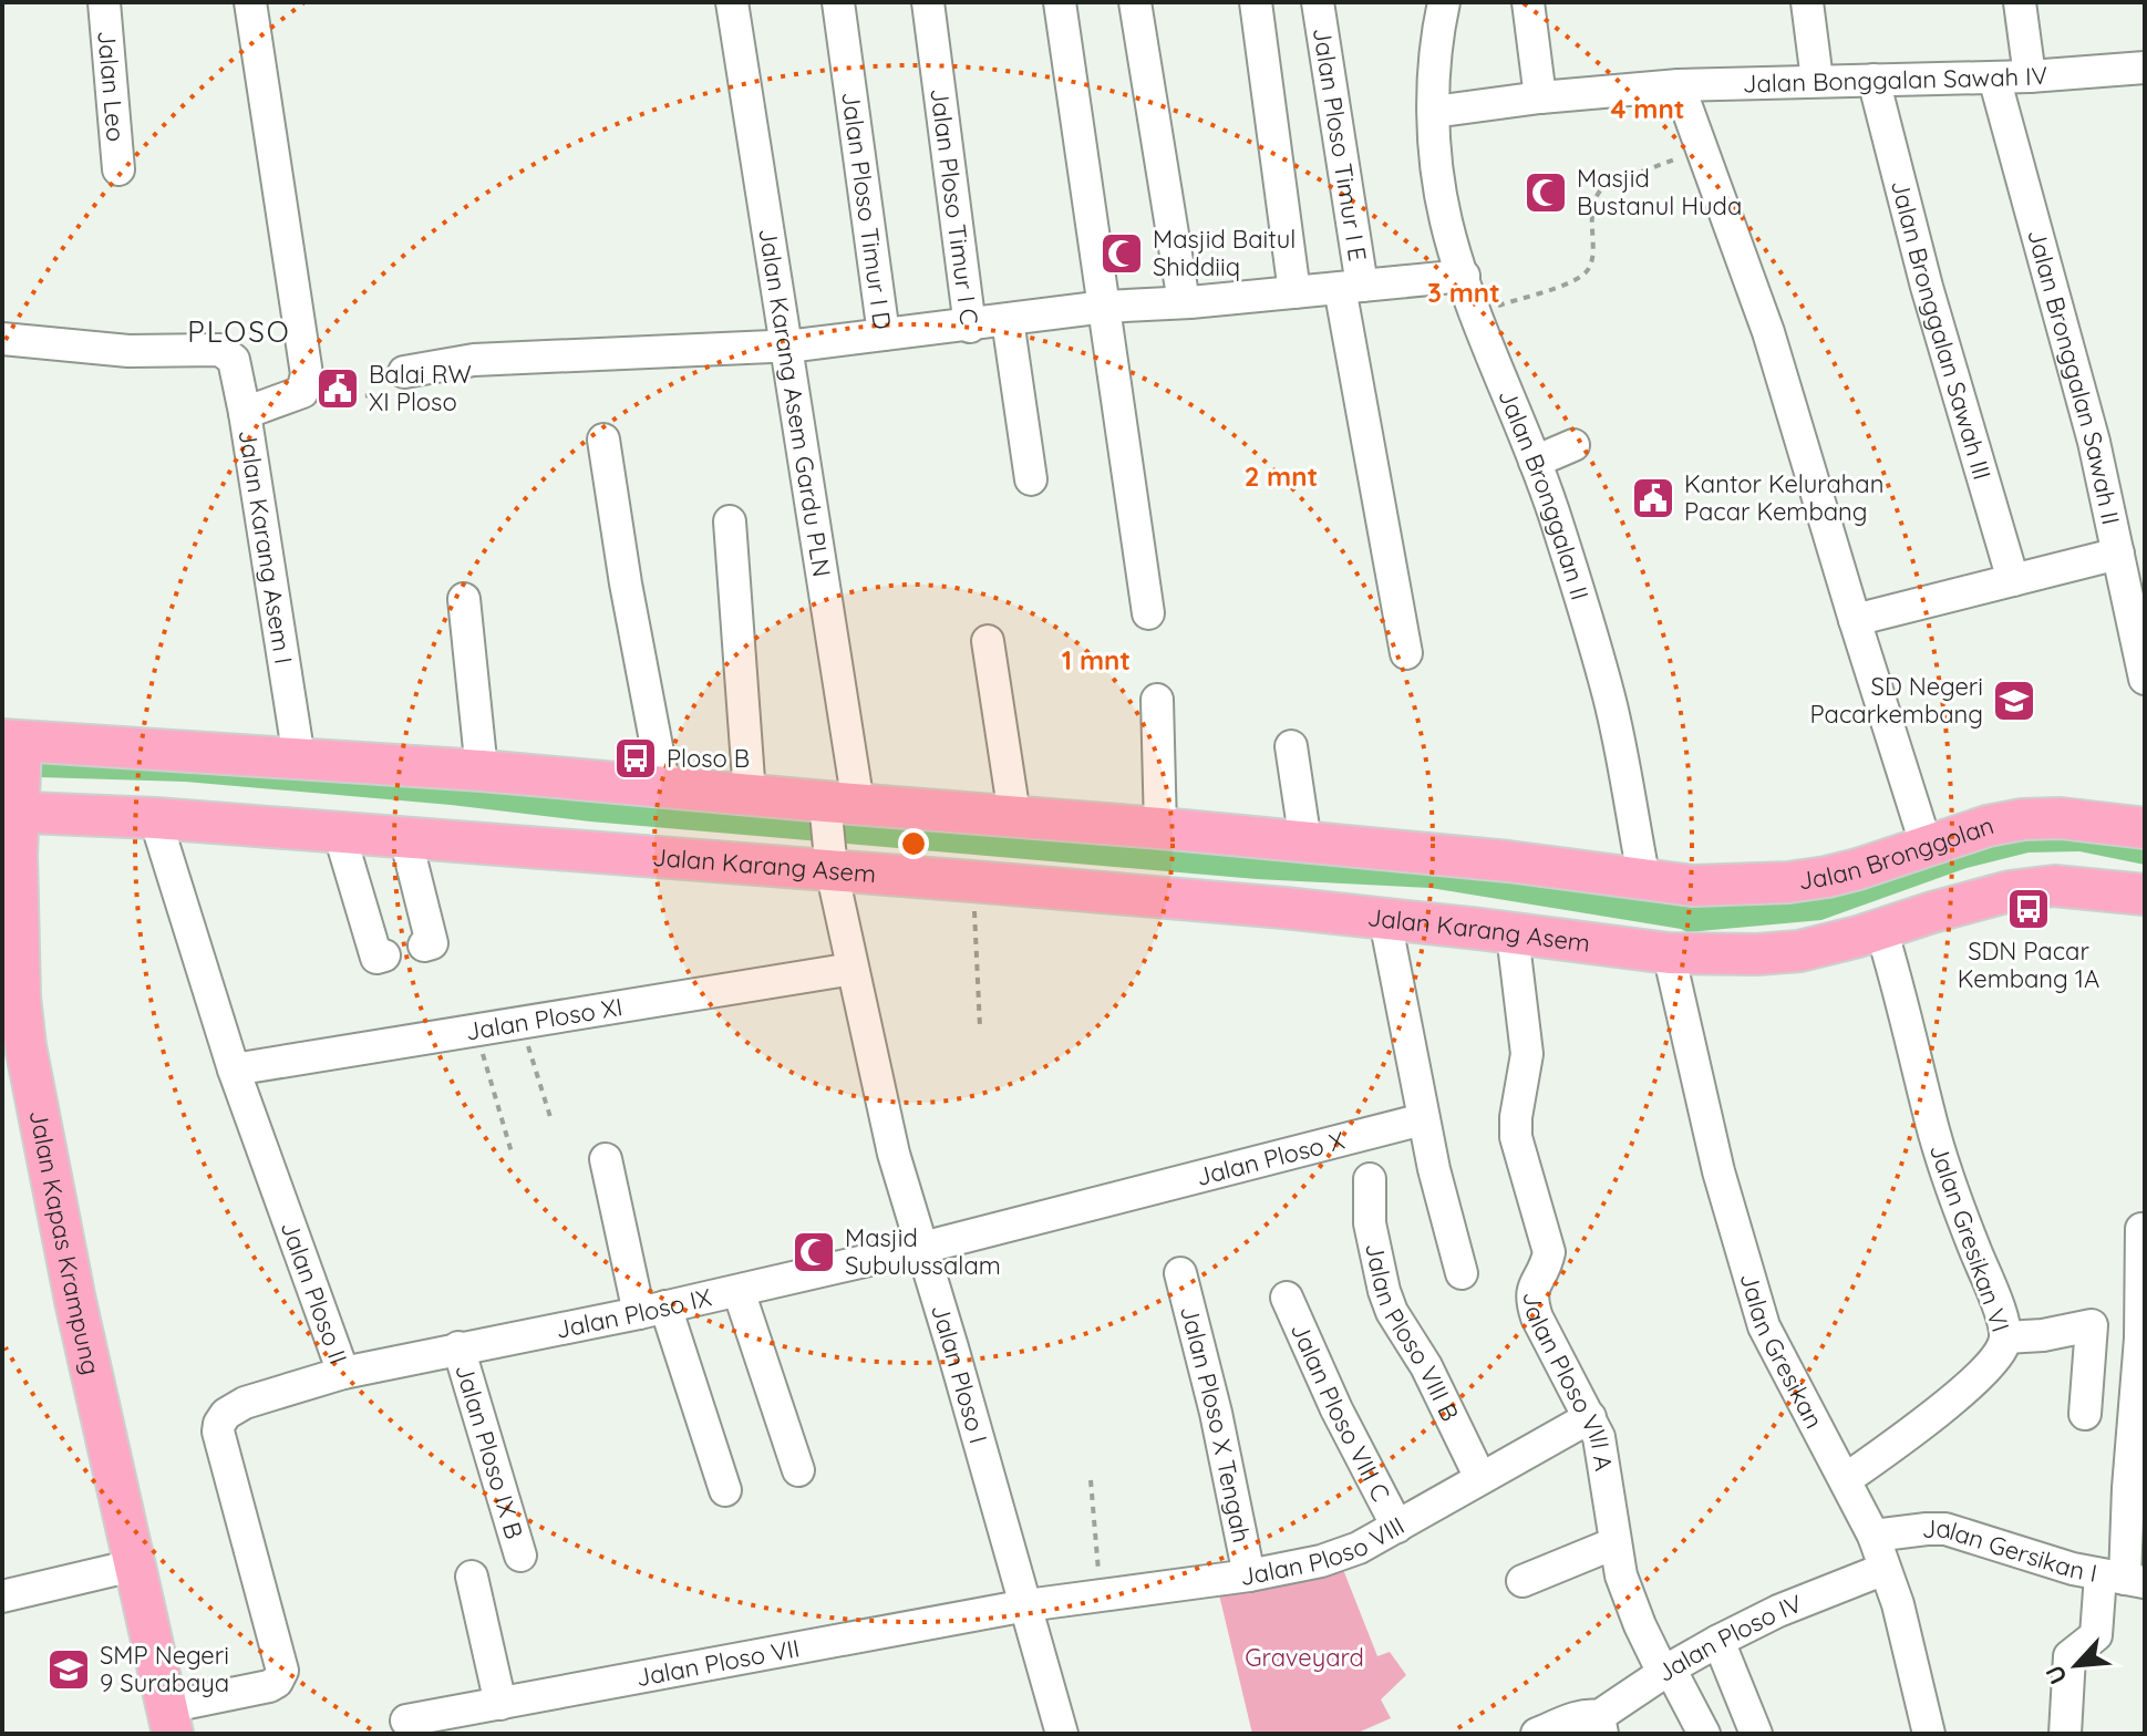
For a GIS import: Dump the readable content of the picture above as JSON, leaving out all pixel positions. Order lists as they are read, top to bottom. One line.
{"streets":{"main road":["Jalan Bronggolan","Jalan Karang Asem","Jalan Kapas Krampung"],"street":["Jalan Bonggalan Sawah IV","Jalan Leo","Jalan Ploso Timur I E","Jalan Ploso Timur I C","Jalan Ploso Timur I D","Jalan Bronggalan Sawah III","Jalan Bronggalan Sawah II","Jalan Karang Asem Gardu PLN","Jalan Bronggalan II","Jalan Karang Asem I","Jalan Ploso XI","Jalan Ploso X","Jalan Gresikan VI","Jalan Ploso II","Jalan Ploso IX","Jalan Ploso VIII B","Jalan Gresikan","Jalan Ploso I","Jalan Ploso VIII A","Jalan Ploso VIII C","Jalan Ploso X Tengah","Jalan Ploso IX B","Jalan Ploso VIII","Jalan Gersikan I","Jalan Ploso IV","Jalan Ploso VII"]},"crossings":[["Jalan Bonggalan Sawah IV","Jalan Bronggalan Sawah III"],["Jalan Bonggalan Sawah IV","Jalan Bronggalan Sawah II"],["Jalan Bonggalan Sawah IV","Jalan Bronggalan II"],["Jalan Ploso Timur I E","Jalan Ploso Timur I C"],["Jalan Ploso Timur I C","Jalan Ploso Timur I D"],["Jalan Ploso Timur I C","Jalan Bronggalan II"],["Jalan Karang Asem Gardu PLN","Jalan Ploso I"],["Jalan Bronggalan II","Jalan Bronggolan"],["Jalan Karang Asem","Jalan Kapas Krampung"],["Jalan Karang Asem","Jalan Ploso II"],["Jalan Karang Asem","Jalan Gresikan"],["Jalan Karang Asem","Jalan Ploso I"],["Jalan Karang Asem","Jalan Ploso VIII A"],["Jalan Ploso XI","Jalan Ploso II"],["Jalan Ploso XI","Jalan Ploso I"],["Jalan Ploso X","Jalan Ploso IX"],["Jalan Ploso X","Jalan Ploso I"],["Jalan Gresikan VI","Jalan Gresikan"],["Jalan Kapas Krampung","Jalan Ploso II"],["Jalan Ploso II","Jalan Ploso IX"],["Jalan Ploso IX","Jalan Ploso I"],["Jalan Ploso IX","Jalan Ploso IX B"],["Jalan Ploso VIII B","Jalan Ploso VIII"],["Jalan Gresikan","Jalan Gersikan I"],["Jalan Gresikan","Jalan Ploso IV"],["Jalan Ploso I","Jalan Ploso VIII"],["Jalan Ploso I","Jalan Ploso VII"],["Jalan Ploso VIII A","Jalan Ploso VIII"],["Jalan Ploso VIII A","Jalan Ploso IV"],["Jalan Ploso VIII C","Jalan Ploso VIII"],["Jalan Ploso X Tengah","Jalan Ploso VIII"],["Jalan Ploso VIII","Jalan Ploso VII"]],"districts":["PLOSO"],"parks":["Graveyard"],"places":{"mosque":["Masjid Bustanul Huda","Masjid Baitul Shiddiiq","Masjid Subulussalam"],"public building":["Balai RW XI Ploso","Kantor Kelurahan Pacar Kembang"],"school or university":["SD Negeri Pacarkembang","SMP Negeri 9 Surabaya"],"bus stop":["Ploso B","SDN Pacar Kembang 1A"]},"north":"bottom left","rings":["4 mnt","3 mnt","2 mnt","1 mnt"]}
